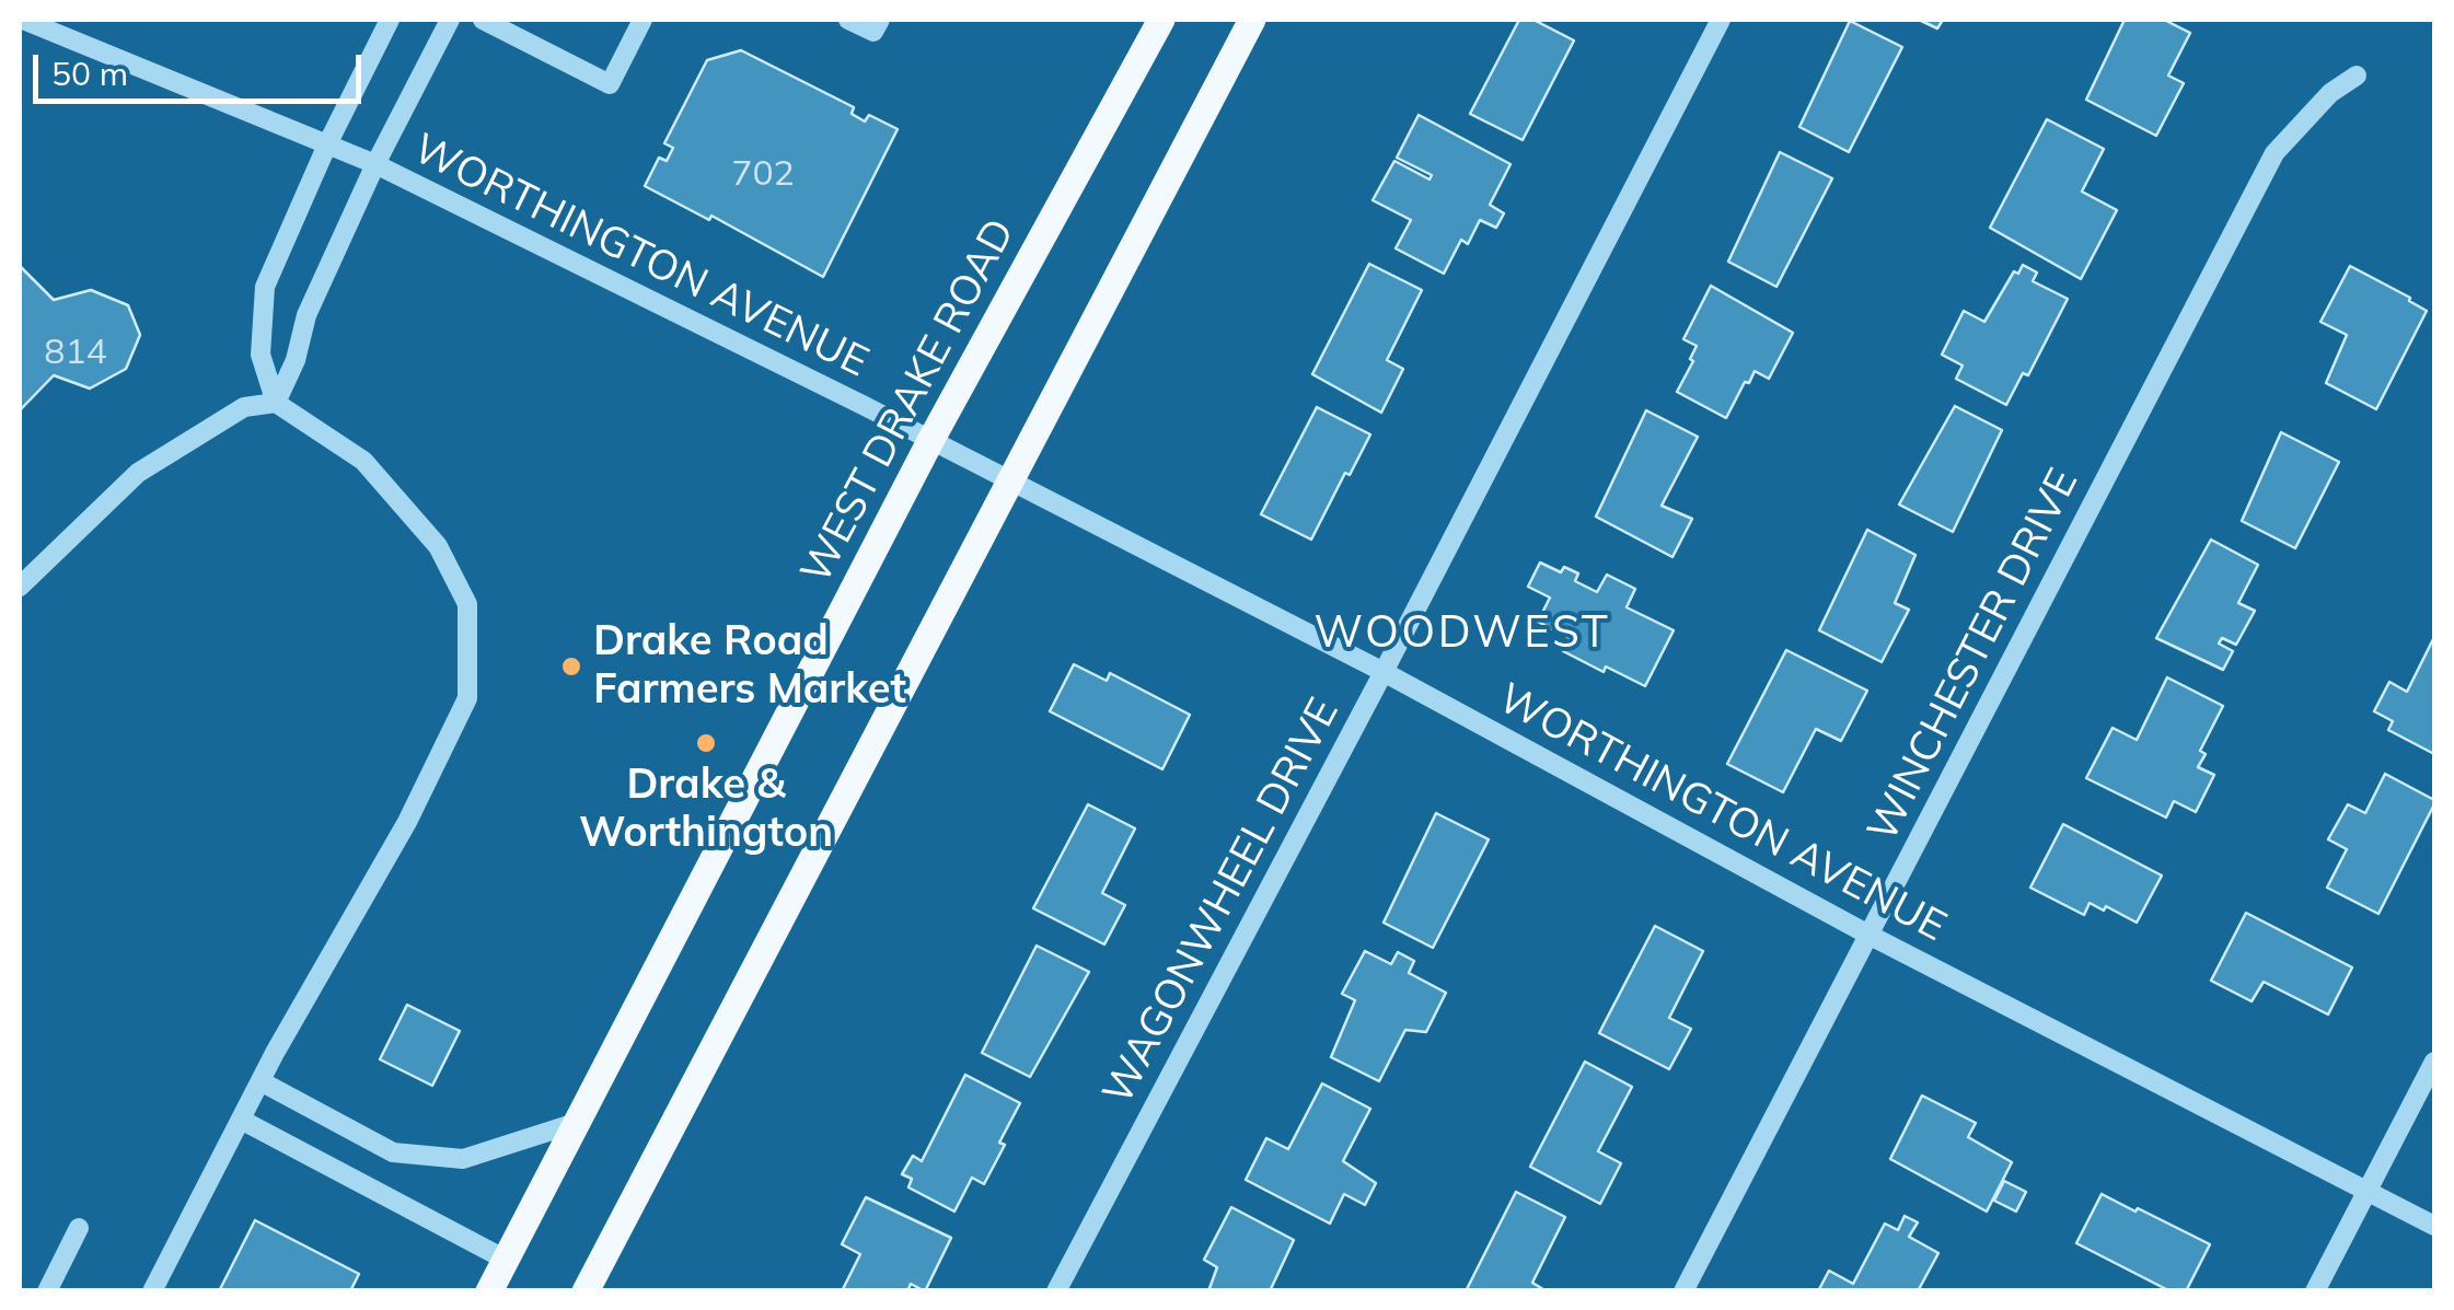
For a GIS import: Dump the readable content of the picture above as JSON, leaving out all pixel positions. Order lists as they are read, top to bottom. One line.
{"streets":{"main road":["WEST DRAKE ROAD"],"street":["WORTHINGTON AVENUE","WINCHESTER DRIVE","WAGONWHEEL DRIVE"]},"crossings":[["WORTHINGTON AVENUE","WEST DRAKE ROAD"],["WORTHINGTON AVENUE","WINCHESTER DRIVE"],["WORTHINGTON AVENUE","WAGONWHEEL DRIVE"]],"districts":["WOODWEST"],"places":["Drake Road Farmers Market","Drake & Worthington"],"house_numbers":["702","814"],"scale_bar":"50 m"}
